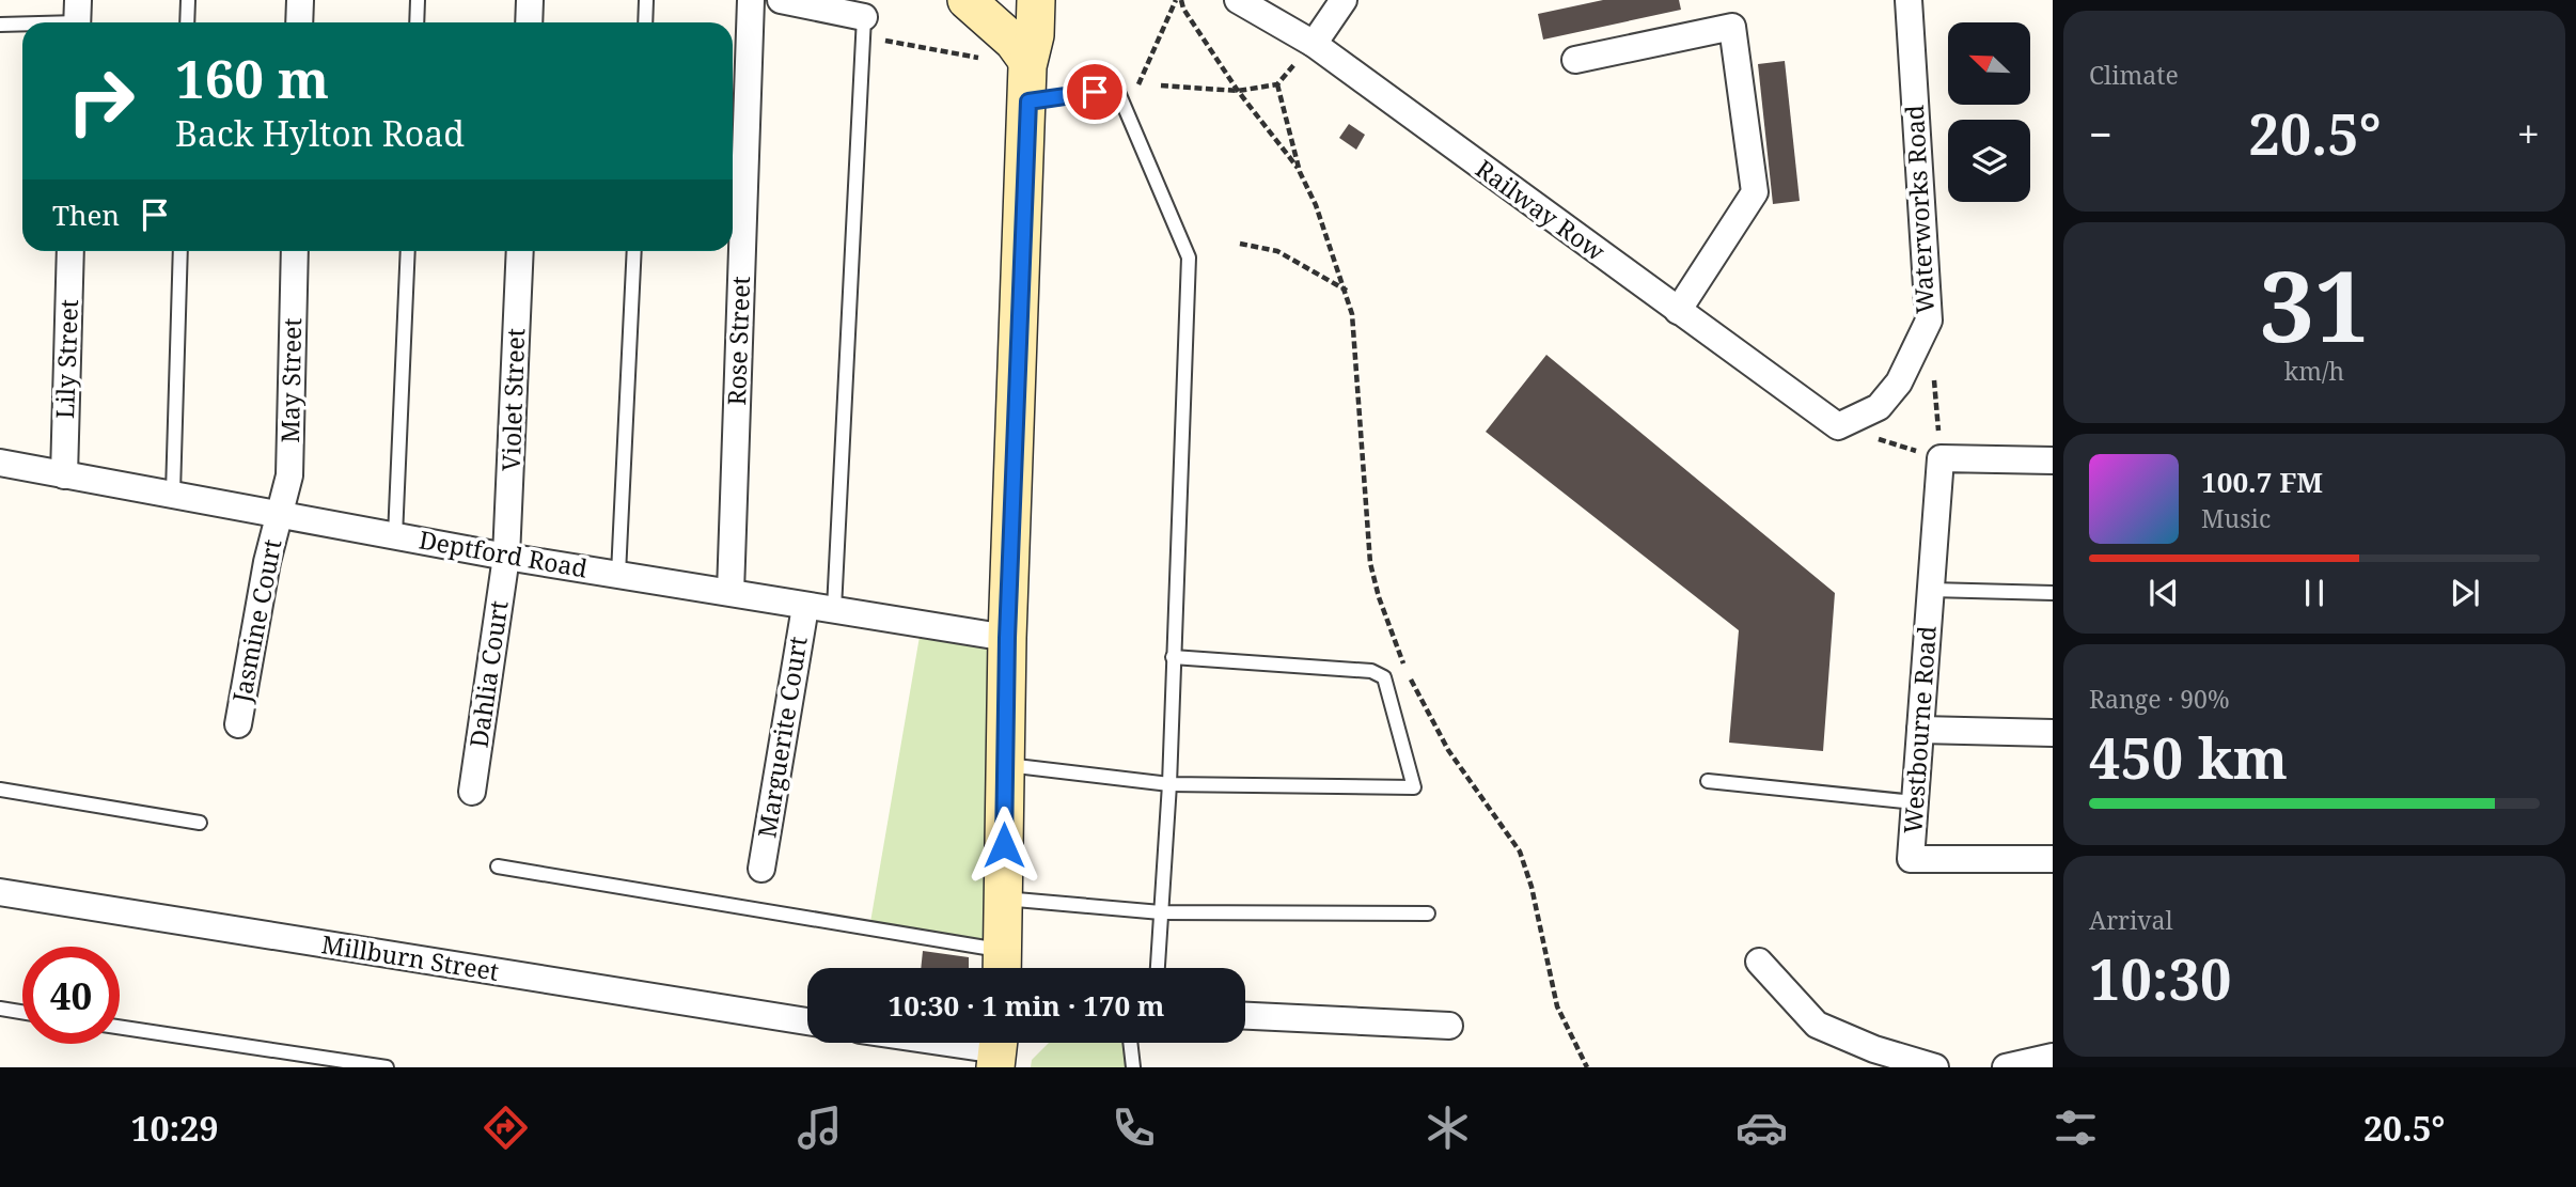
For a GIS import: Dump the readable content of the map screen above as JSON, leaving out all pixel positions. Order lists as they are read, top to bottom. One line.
{"streets":{"street":["Waterworks Road","Railway Row","Rose Street","Lily Street","May Street","Violet Street","Deptford Road","Jasmine Court","Dahlia Court","Westbourne Road","Marguerite Court","Millburn Street"]},"crossings":[["Waterworks Road","Railway Row"],["Rose Street","Deptford Road"],["Lily Street","Deptford Road"],["May Street","Deptford Road"],["May Street","Jasmine Court"],["Violet Street","Deptford Road"],["Violet Street","Dahlia Court"],["Deptford Road","Jasmine Court"],["Deptford Road","Dahlia Court"],["Deptford Road","Marguerite Court"]],"north":"top left","page":{"tile":["Climate",["31","km/h"],["Range · 90%","450 km"],["Arrival","10:30"]],"turn":["160 m","Back Hylton Road"],"heat":["−","20.5°","+"],"then":"Then","song":["100.7 FM","Music"],"limit":"40","trip":"10:30 · 1 min · 170 m","tabs":["10:29","20.5°"]}}
